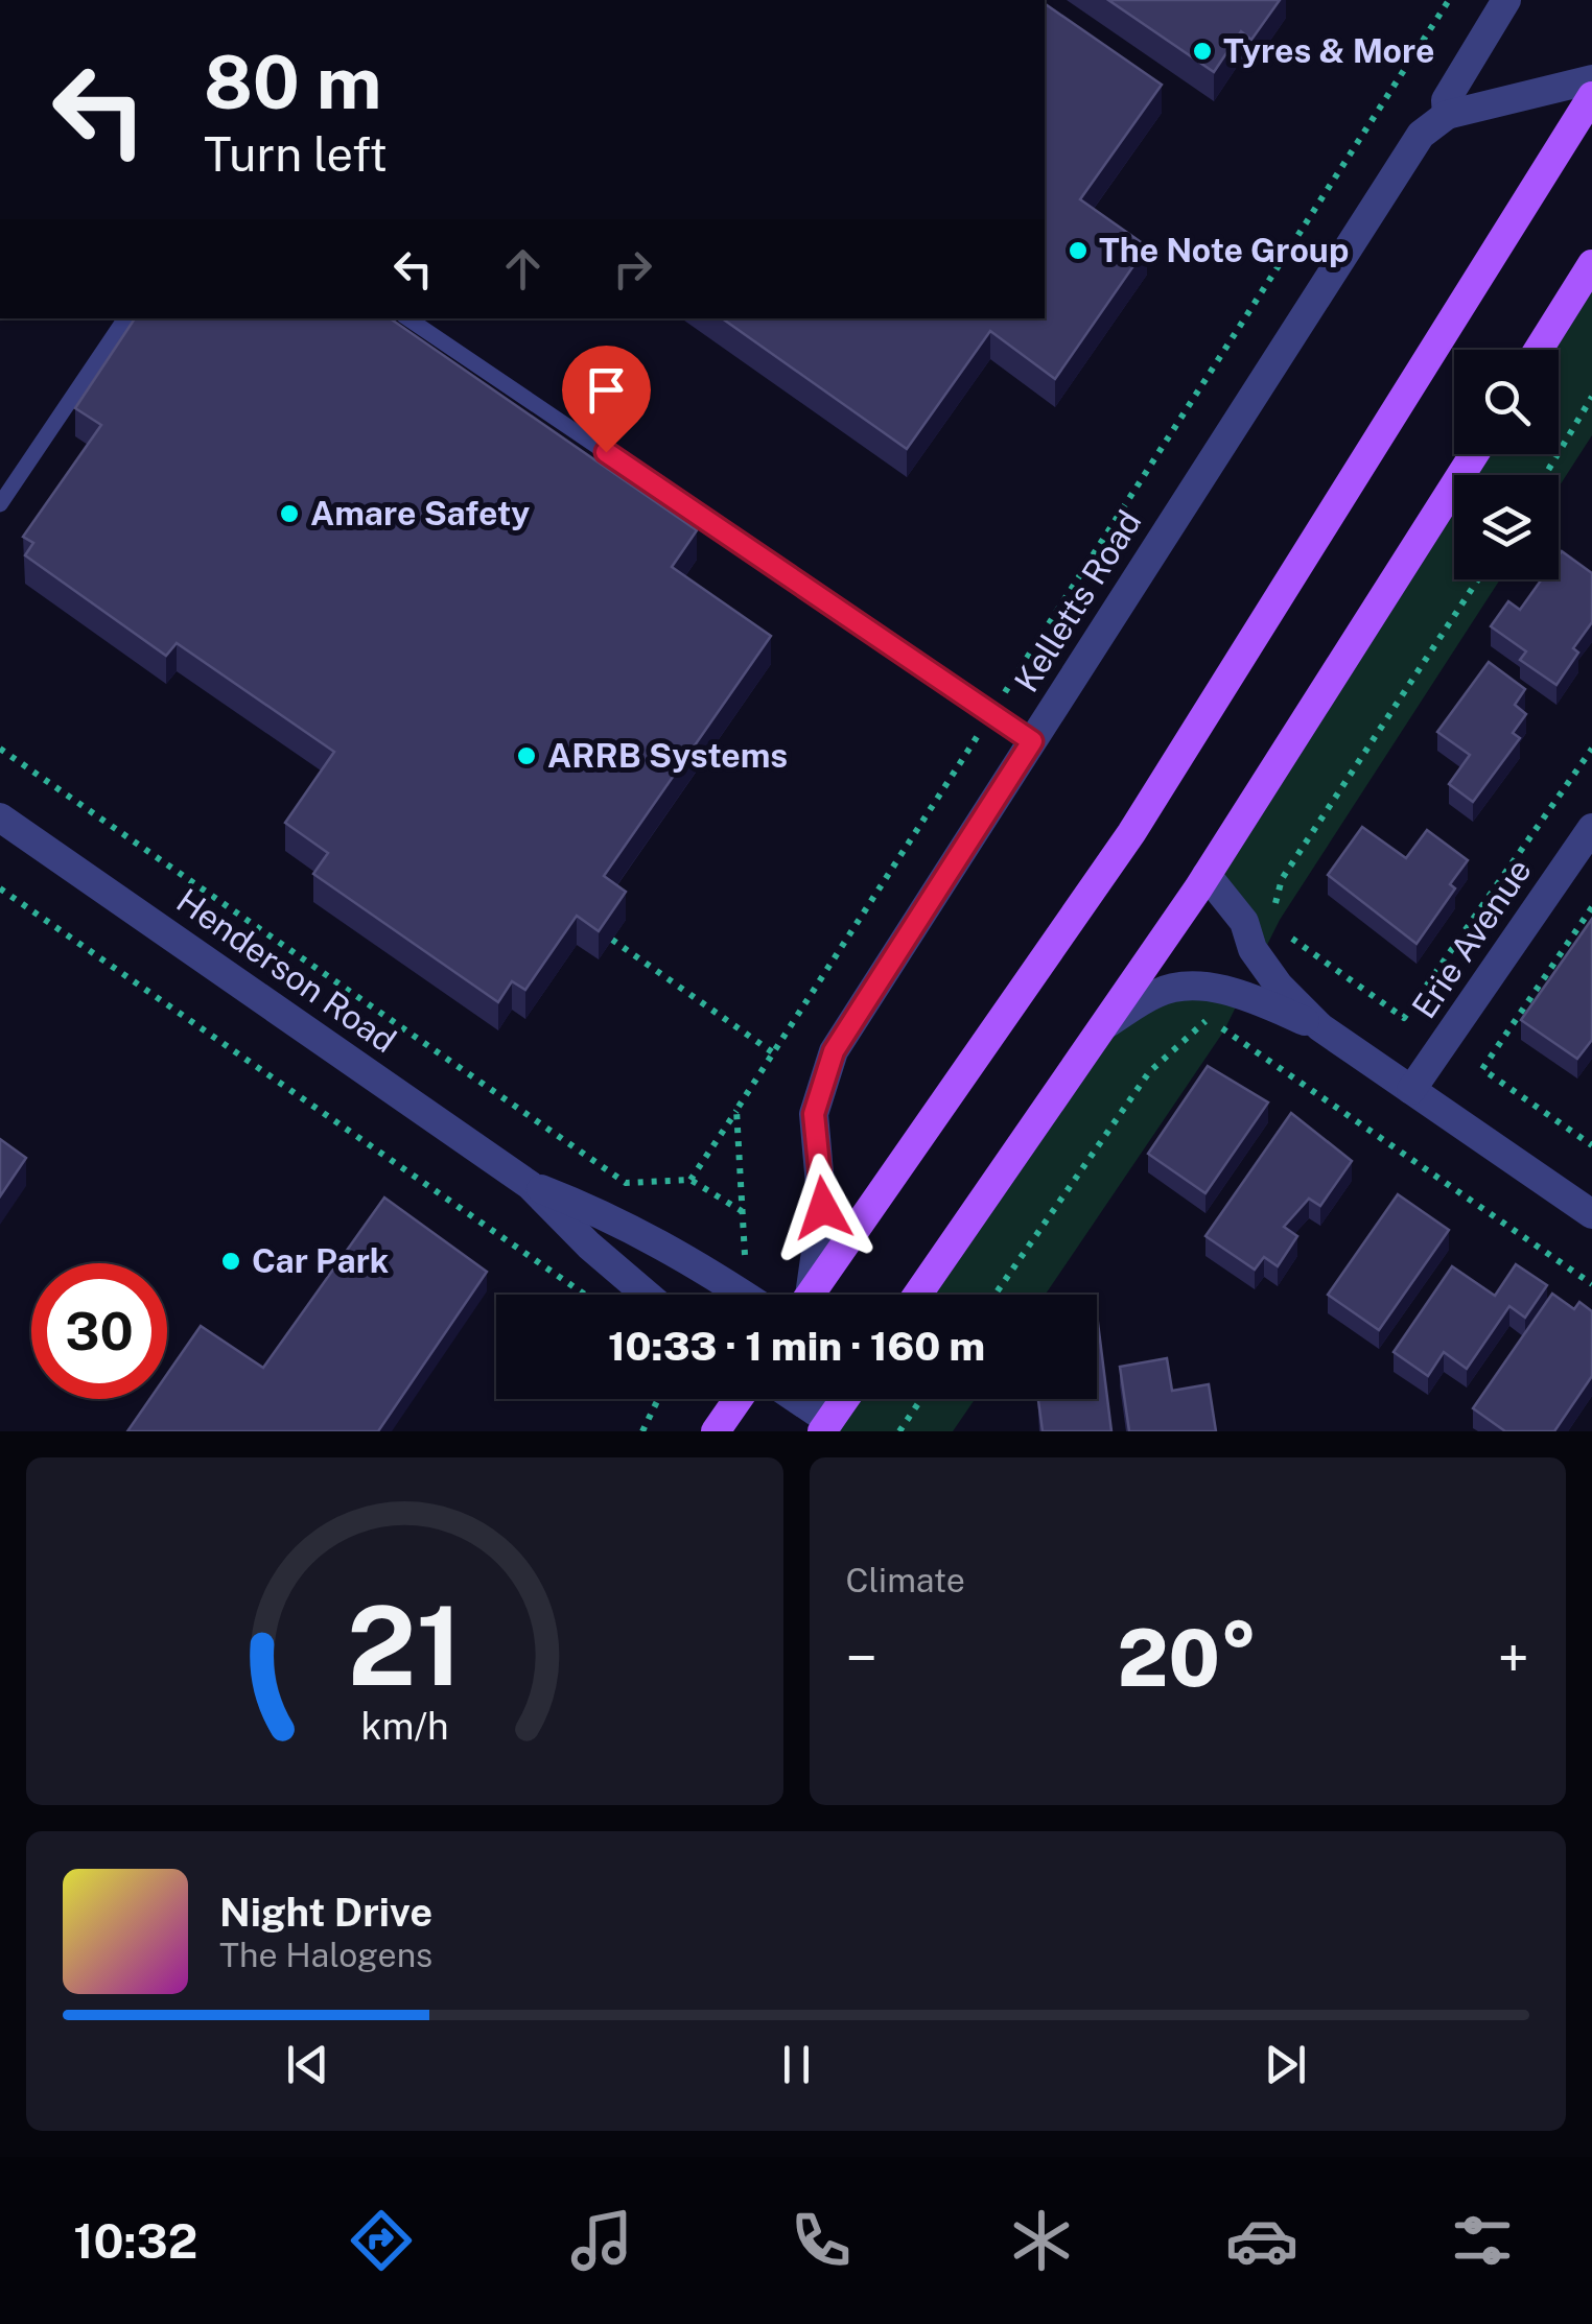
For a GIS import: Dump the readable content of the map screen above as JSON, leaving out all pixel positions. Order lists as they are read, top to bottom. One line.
{"streets":{"main road":["Kelletts Road"],"street":["Erie Avenue","Henderson Road"]},"places":["Tyres & More","The Note Group","Amare Safety","ARRB Systems","Car Park"],"page":{"turn":["80 m","Turn left"],"limit":"30","trip":"10:33 · 1 min · 160 m","tile":"Climate","heat":["−","20°","+"],"song":["Night Drive","The Halogens"],"tabs":"10:32","gauge":["21","km/h"]}}
